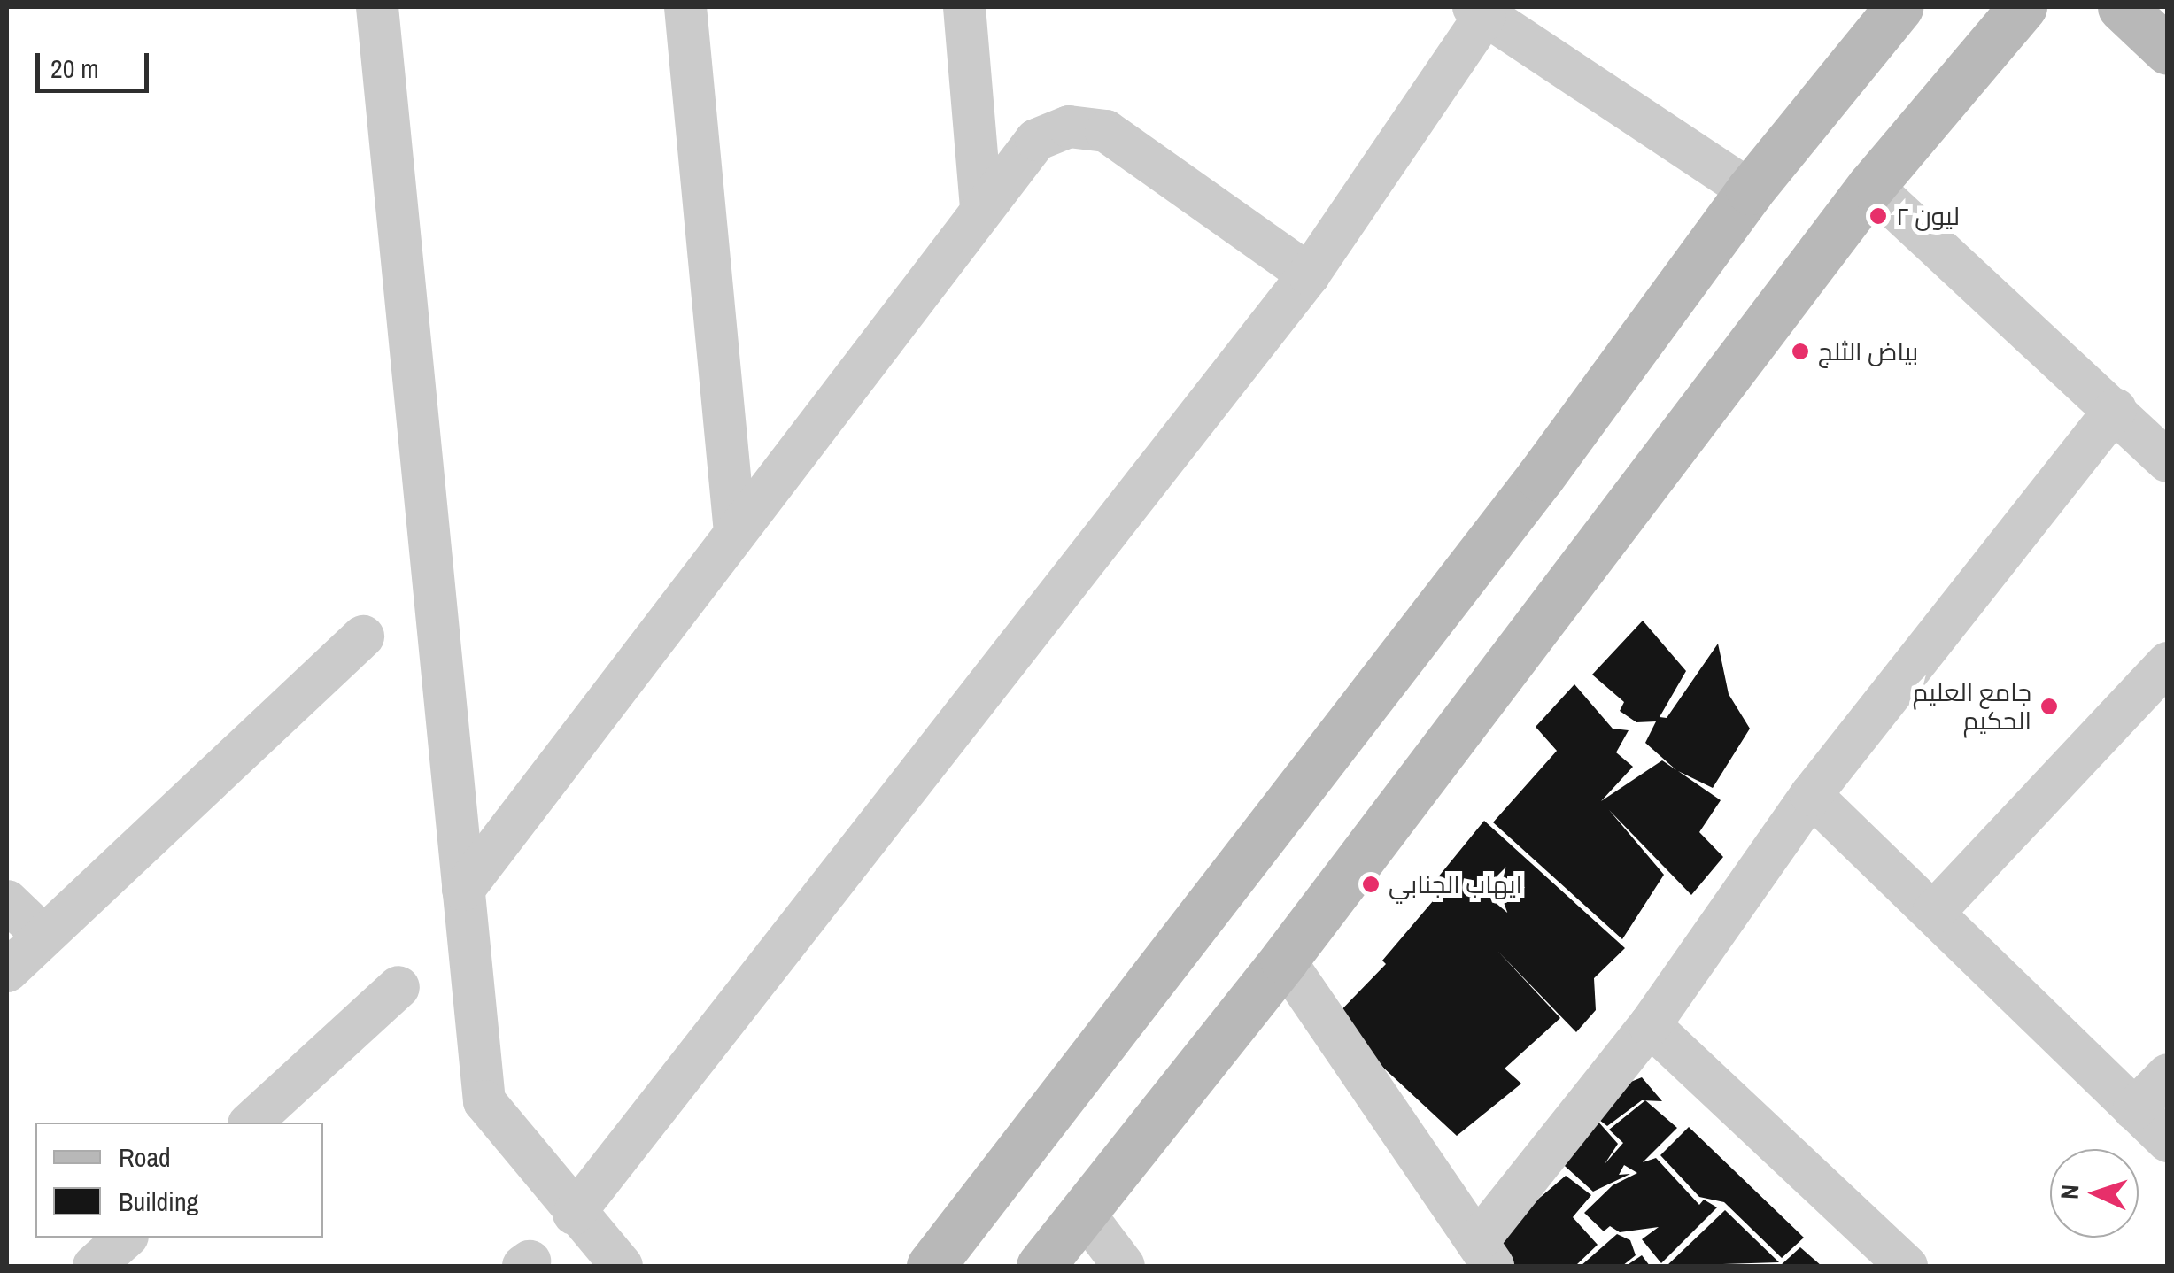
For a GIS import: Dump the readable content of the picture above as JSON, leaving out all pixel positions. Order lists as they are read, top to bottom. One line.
{"places":["ليون ٢","بياض الثلج","جامع العليم الحكيم","ايهاب الجنابي"],"legend":["Road","Building"],"scale_bar":"20 m","north":"left"}
